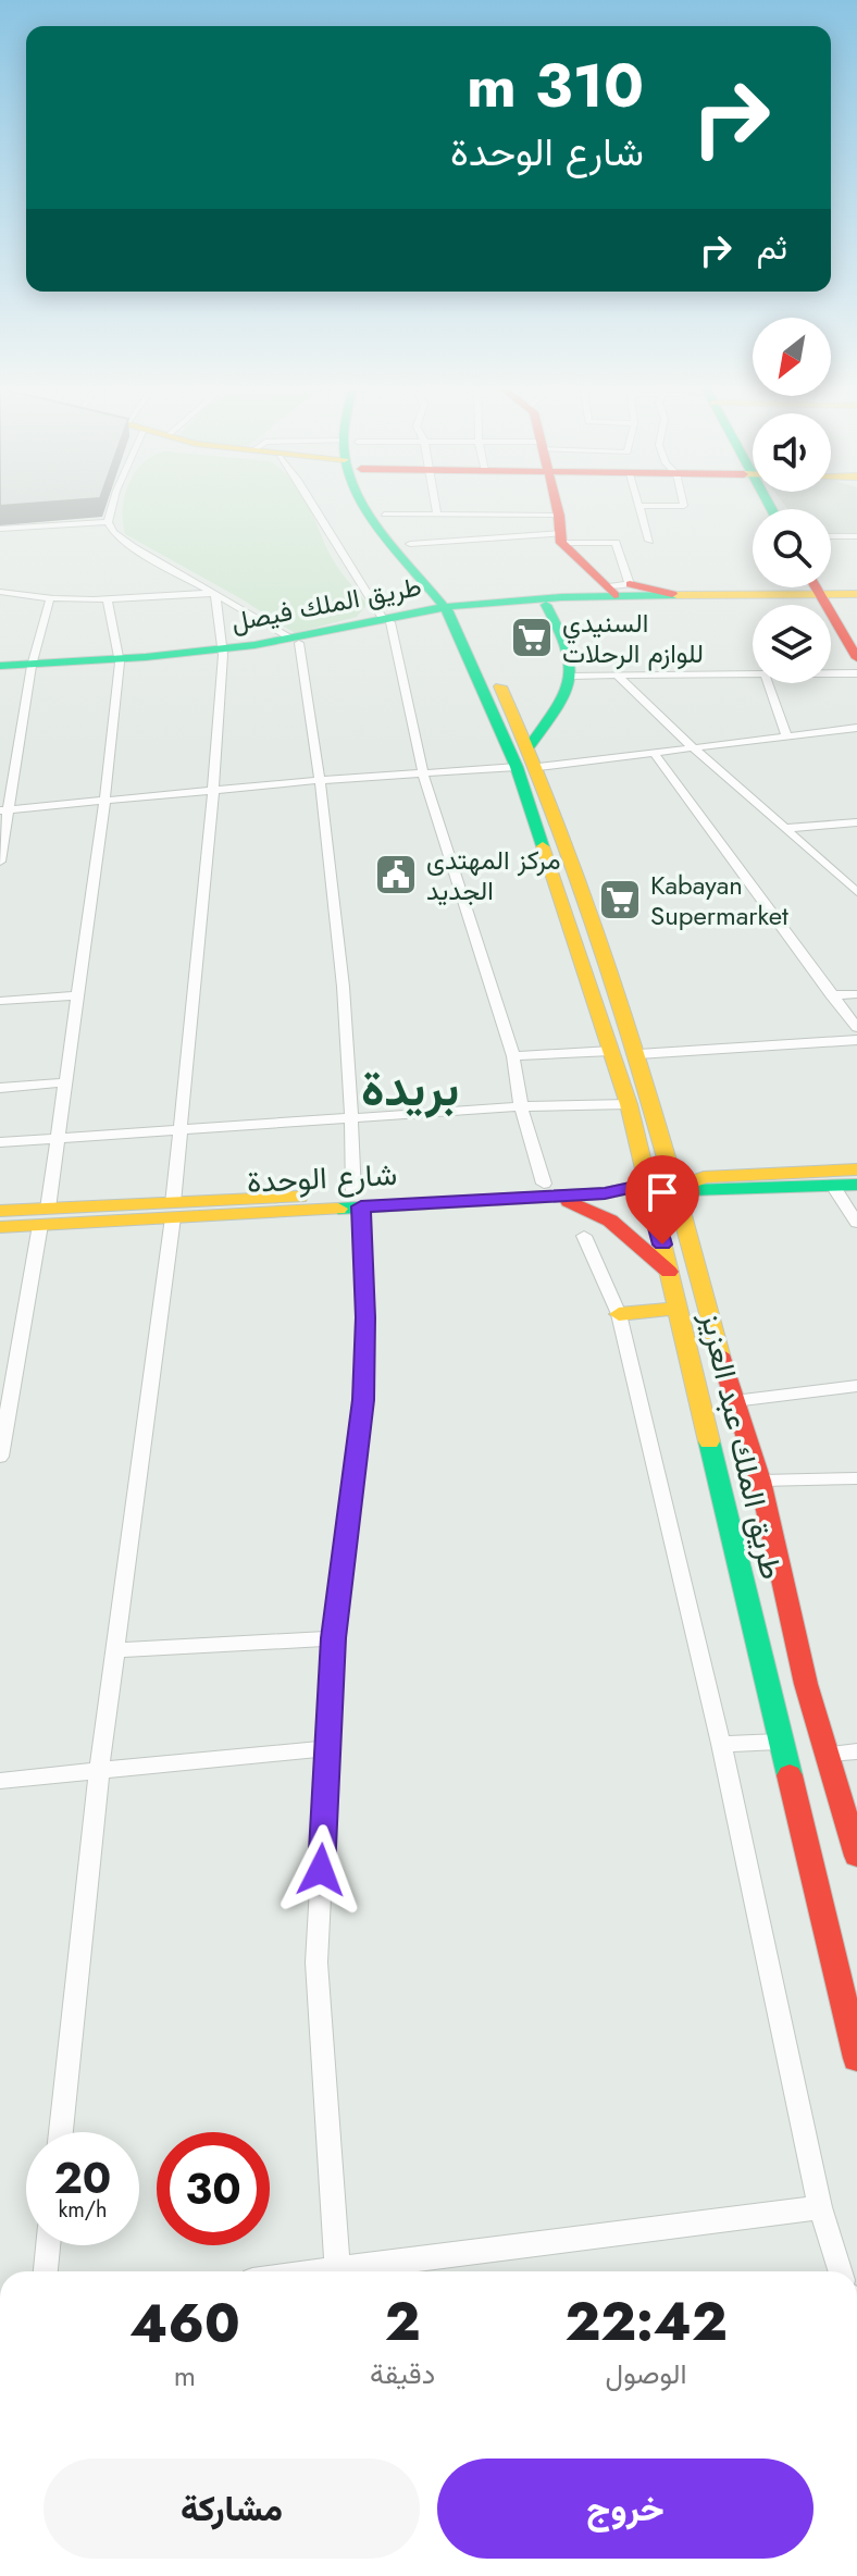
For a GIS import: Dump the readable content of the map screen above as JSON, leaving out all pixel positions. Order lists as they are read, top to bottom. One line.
{"streets":{"main road":["طريق الملك فيصل","شارع الوحدة","طريق الملك عبد العزيز"]},"crossings":[["طريق الملك فيصل","طريق الملك عبد العزيز"],["شارع الوحدة","طريق الملك عبد العزيز"]],"districts":["بريدة"],"places":{"supermarket":["السنيدي للوازم الرحلات","Kabayan Supermarket"],"public building":["مركز المهتدى الجديد"]},"north":"bottom left","page":{"turn":["310 m","شارع الوحدة"],"then":"ثم","speed":"20 km/h","limit":"30","eta":["22:42","الوصول","2","دقيقة","460","m"],"buttons":["خروج","مشاركة"]}}
